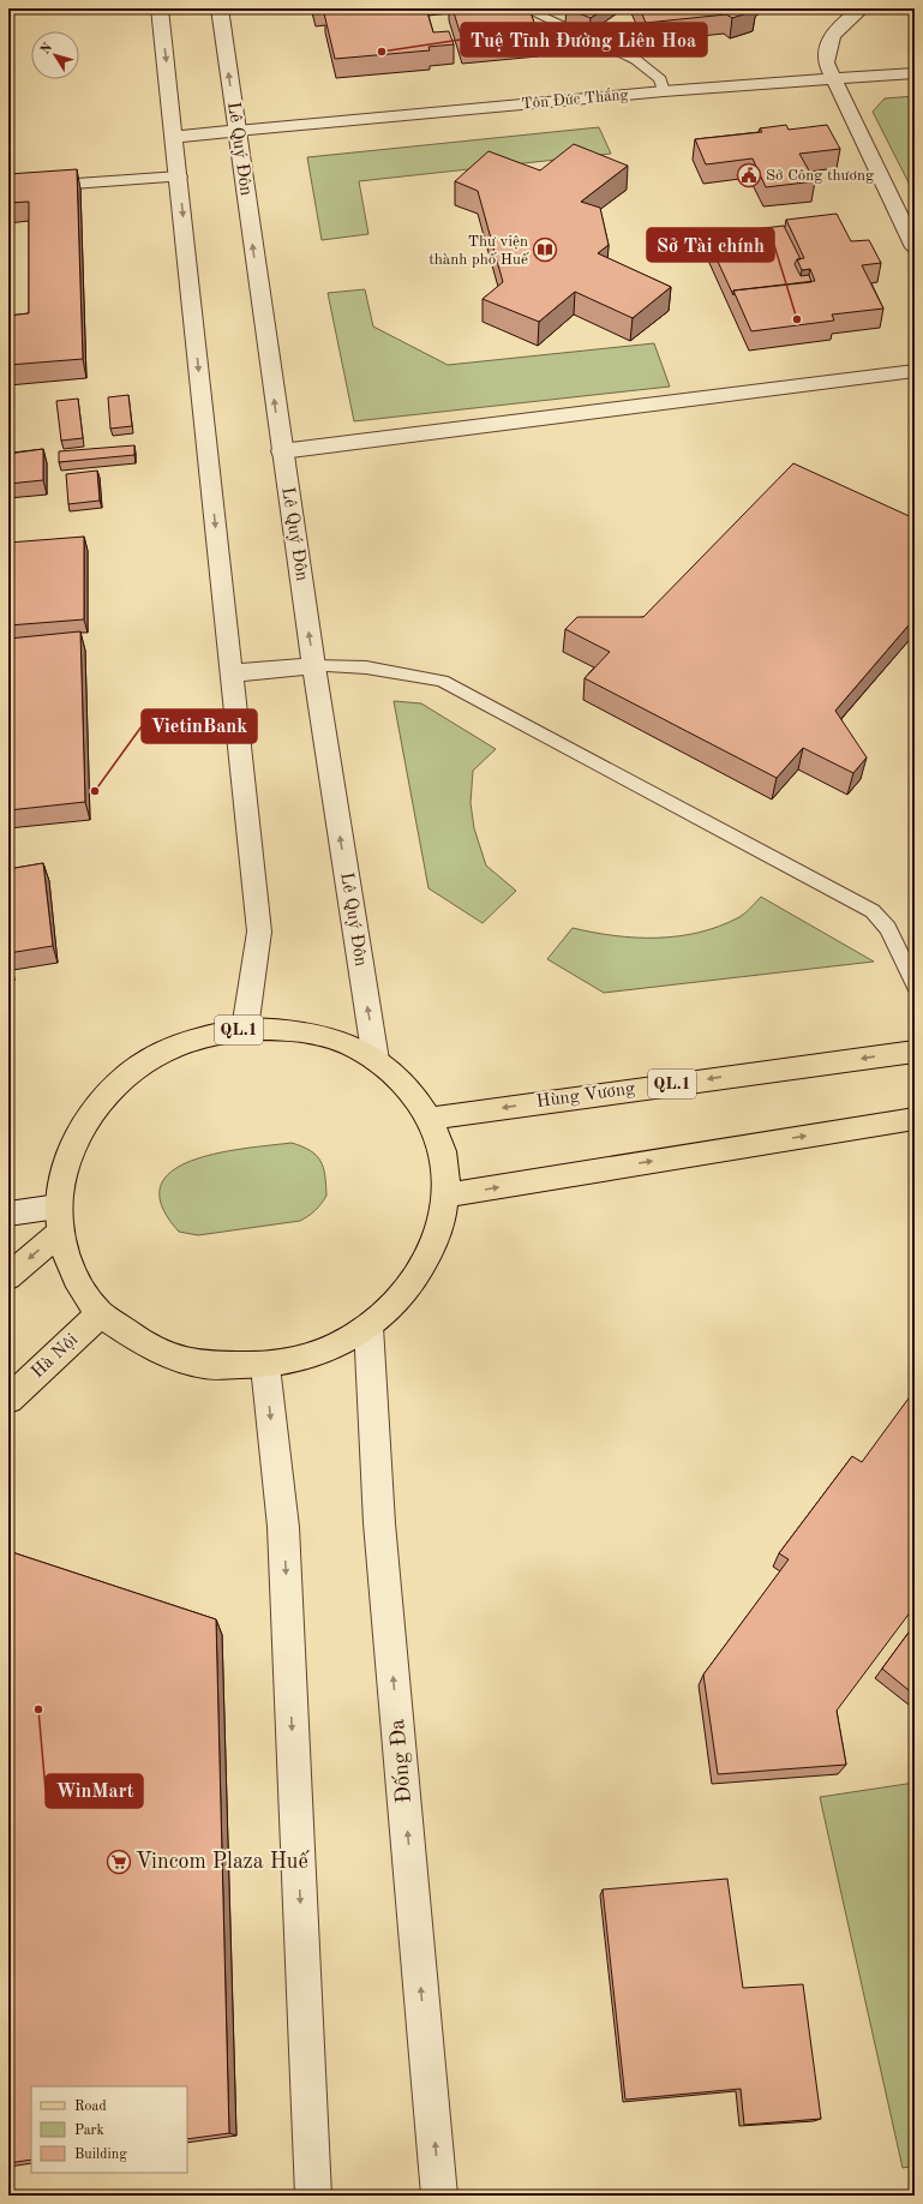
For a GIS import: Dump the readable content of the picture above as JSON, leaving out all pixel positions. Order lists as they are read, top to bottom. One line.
{"streets":{"main road":["QL.1","Hùng Vương","Hà Nội"],"street":["Tôn Đức Thắng","Lê Quý Đôn","Đống Đa"]},"crossings":[["Tôn Đức Thắng","Lê Quý Đôn"],["Lê Quý Đôn","QL.1"],["QL.1","Hùng Vương"],["QL.1","Hà Nội"],["QL.1","Đống Đa"]],"places":{"other":["Tuệ Tĩnh Đường Liên Hoa","Sở Tài chính","VietinBank","WinMart"],"public building":["Sở Công thương"],"library":["Thư viện thành phố Huế"],"supermarket":["Vincom Plaza Huế"]},"legend":["Road","Park","Building"],"north":"top left"}
